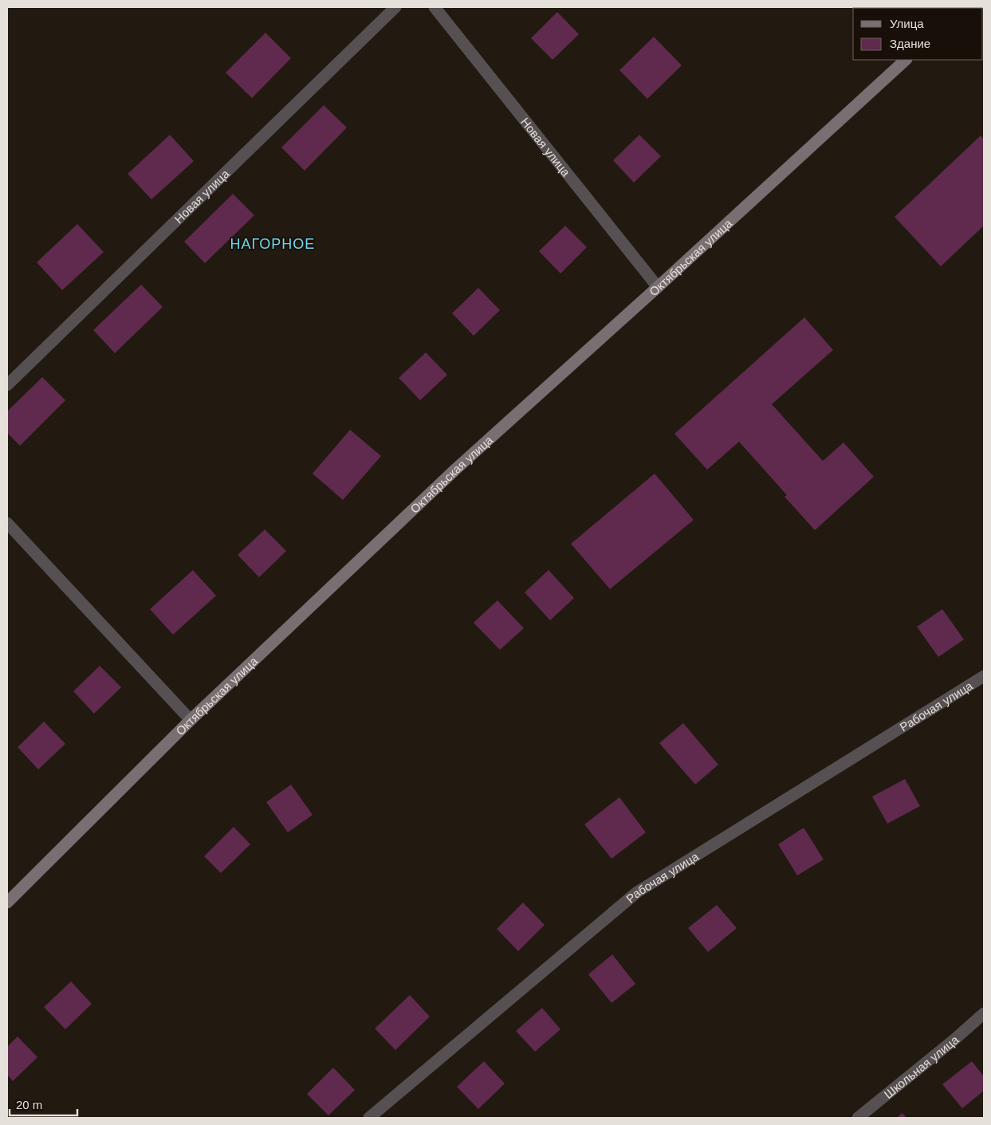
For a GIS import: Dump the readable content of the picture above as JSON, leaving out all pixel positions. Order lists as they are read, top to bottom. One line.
{"streets":{"street":["Новая улица","Октябрьская улица","Рабочая улица","Школьная улица"]},"crossings":[["Новая улица","Октябрьская улица"]],"districts":["НАГОРНОЕ"],"legend":["Улица","Здание"],"scale_bar":"20 m"}
